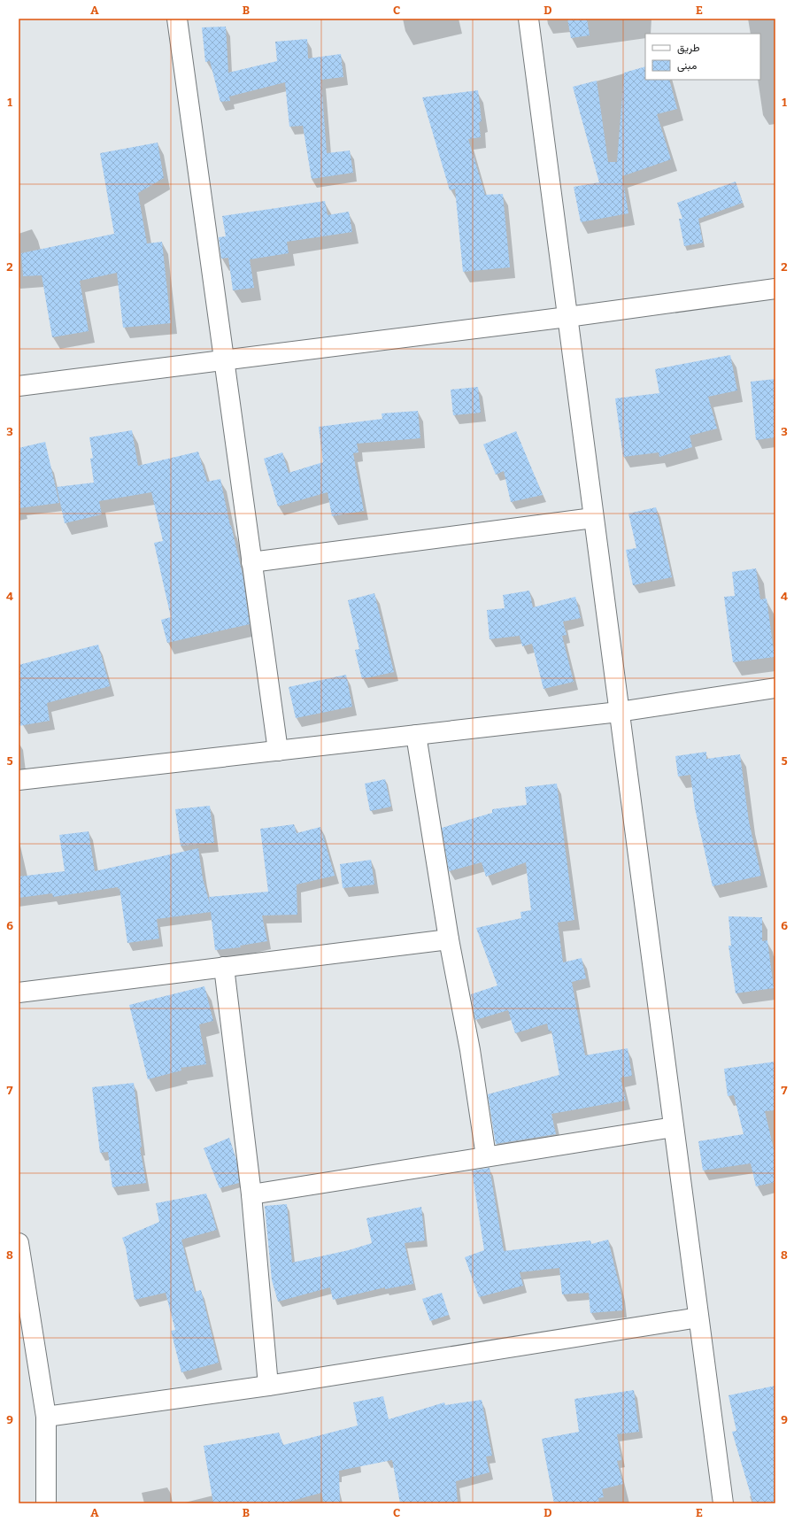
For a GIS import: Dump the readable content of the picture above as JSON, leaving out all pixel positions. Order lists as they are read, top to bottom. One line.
{"legend":["طريق","مبنى"],"grid":{"columns":["A","B","C","D","E"],"rows":["1","2","3","4","5","6","7","8","9"]}}
